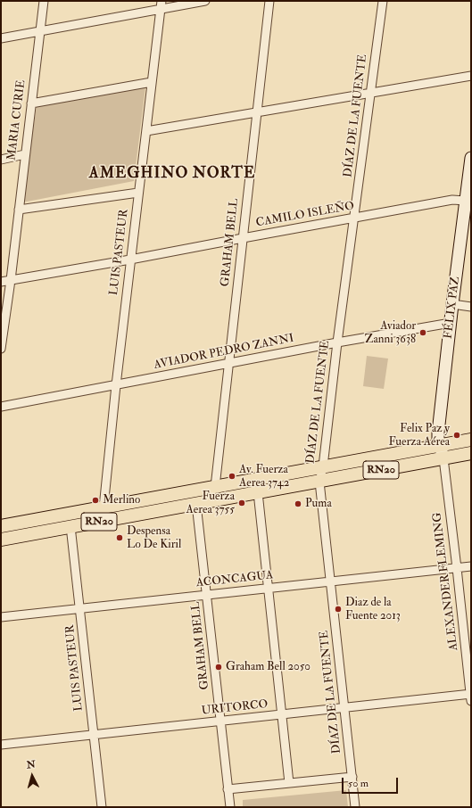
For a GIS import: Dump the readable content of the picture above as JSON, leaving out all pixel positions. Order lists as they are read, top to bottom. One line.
{"streets":{"main road":["FÉLIX PAZ","RN20"],"street":["DÍAZ DE LA FUENTE","MARIA CURIE","CAMILO ISLEÑO","GRAHAM BELL","LUIS PASTEUR","AVIADOR PEDRO ZANNI","ACONCAGUA","ALEXANDER FLEMING","URITORCO"]},"crossings":[["DÍAZ DE LA FUENTE","CAMILO ISLEÑO"],["DÍAZ DE LA FUENTE","AVIADOR PEDRO ZANNI"],["DÍAZ DE LA FUENTE","RN20"],["DÍAZ DE LA FUENTE","ACONCAGUA"],["DÍAZ DE LA FUENTE","URITORCO"],["MARIA CURIE","CAMILO ISLEÑO"],["CAMILO ISLEÑO","GRAHAM BELL"],["CAMILO ISLEÑO","LUIS PASTEUR"],["CAMILO ISLEÑO","FÉLIX PAZ"],["GRAHAM BELL","AVIADOR PEDRO ZANNI"],["GRAHAM BELL","RN20"],["GRAHAM BELL","ACONCAGUA"],["GRAHAM BELL","URITORCO"],["LUIS PASTEUR","AVIADOR PEDRO ZANNI"],["LUIS PASTEUR","RN20"],["LUIS PASTEUR","ACONCAGUA"],["LUIS PASTEUR","URITORCO"],["FÉLIX PAZ","AVIADOR PEDRO ZANNI"],["FÉLIX PAZ","RN20"],["FÉLIX PAZ","ALEXANDER FLEMING"],["RN20","ALEXANDER FLEMING"],["ACONCAGUA","ALEXANDER FLEMING"],["ALEXANDER FLEMING","URITORCO"]],"districts":["AMEGHINO NORTE"],"places":["Aviador Zanni 3638","Felix Paz y Fuerza Aérea","Av. Fuerza Aerea 3742","Merlino","Fuerza Aerea 3755","Puma","Despensa Lo De Kiril","Diaz de la Fuente 2013","Graham Bell 2050"],"scale_bar":"50 m","north":"top"}
